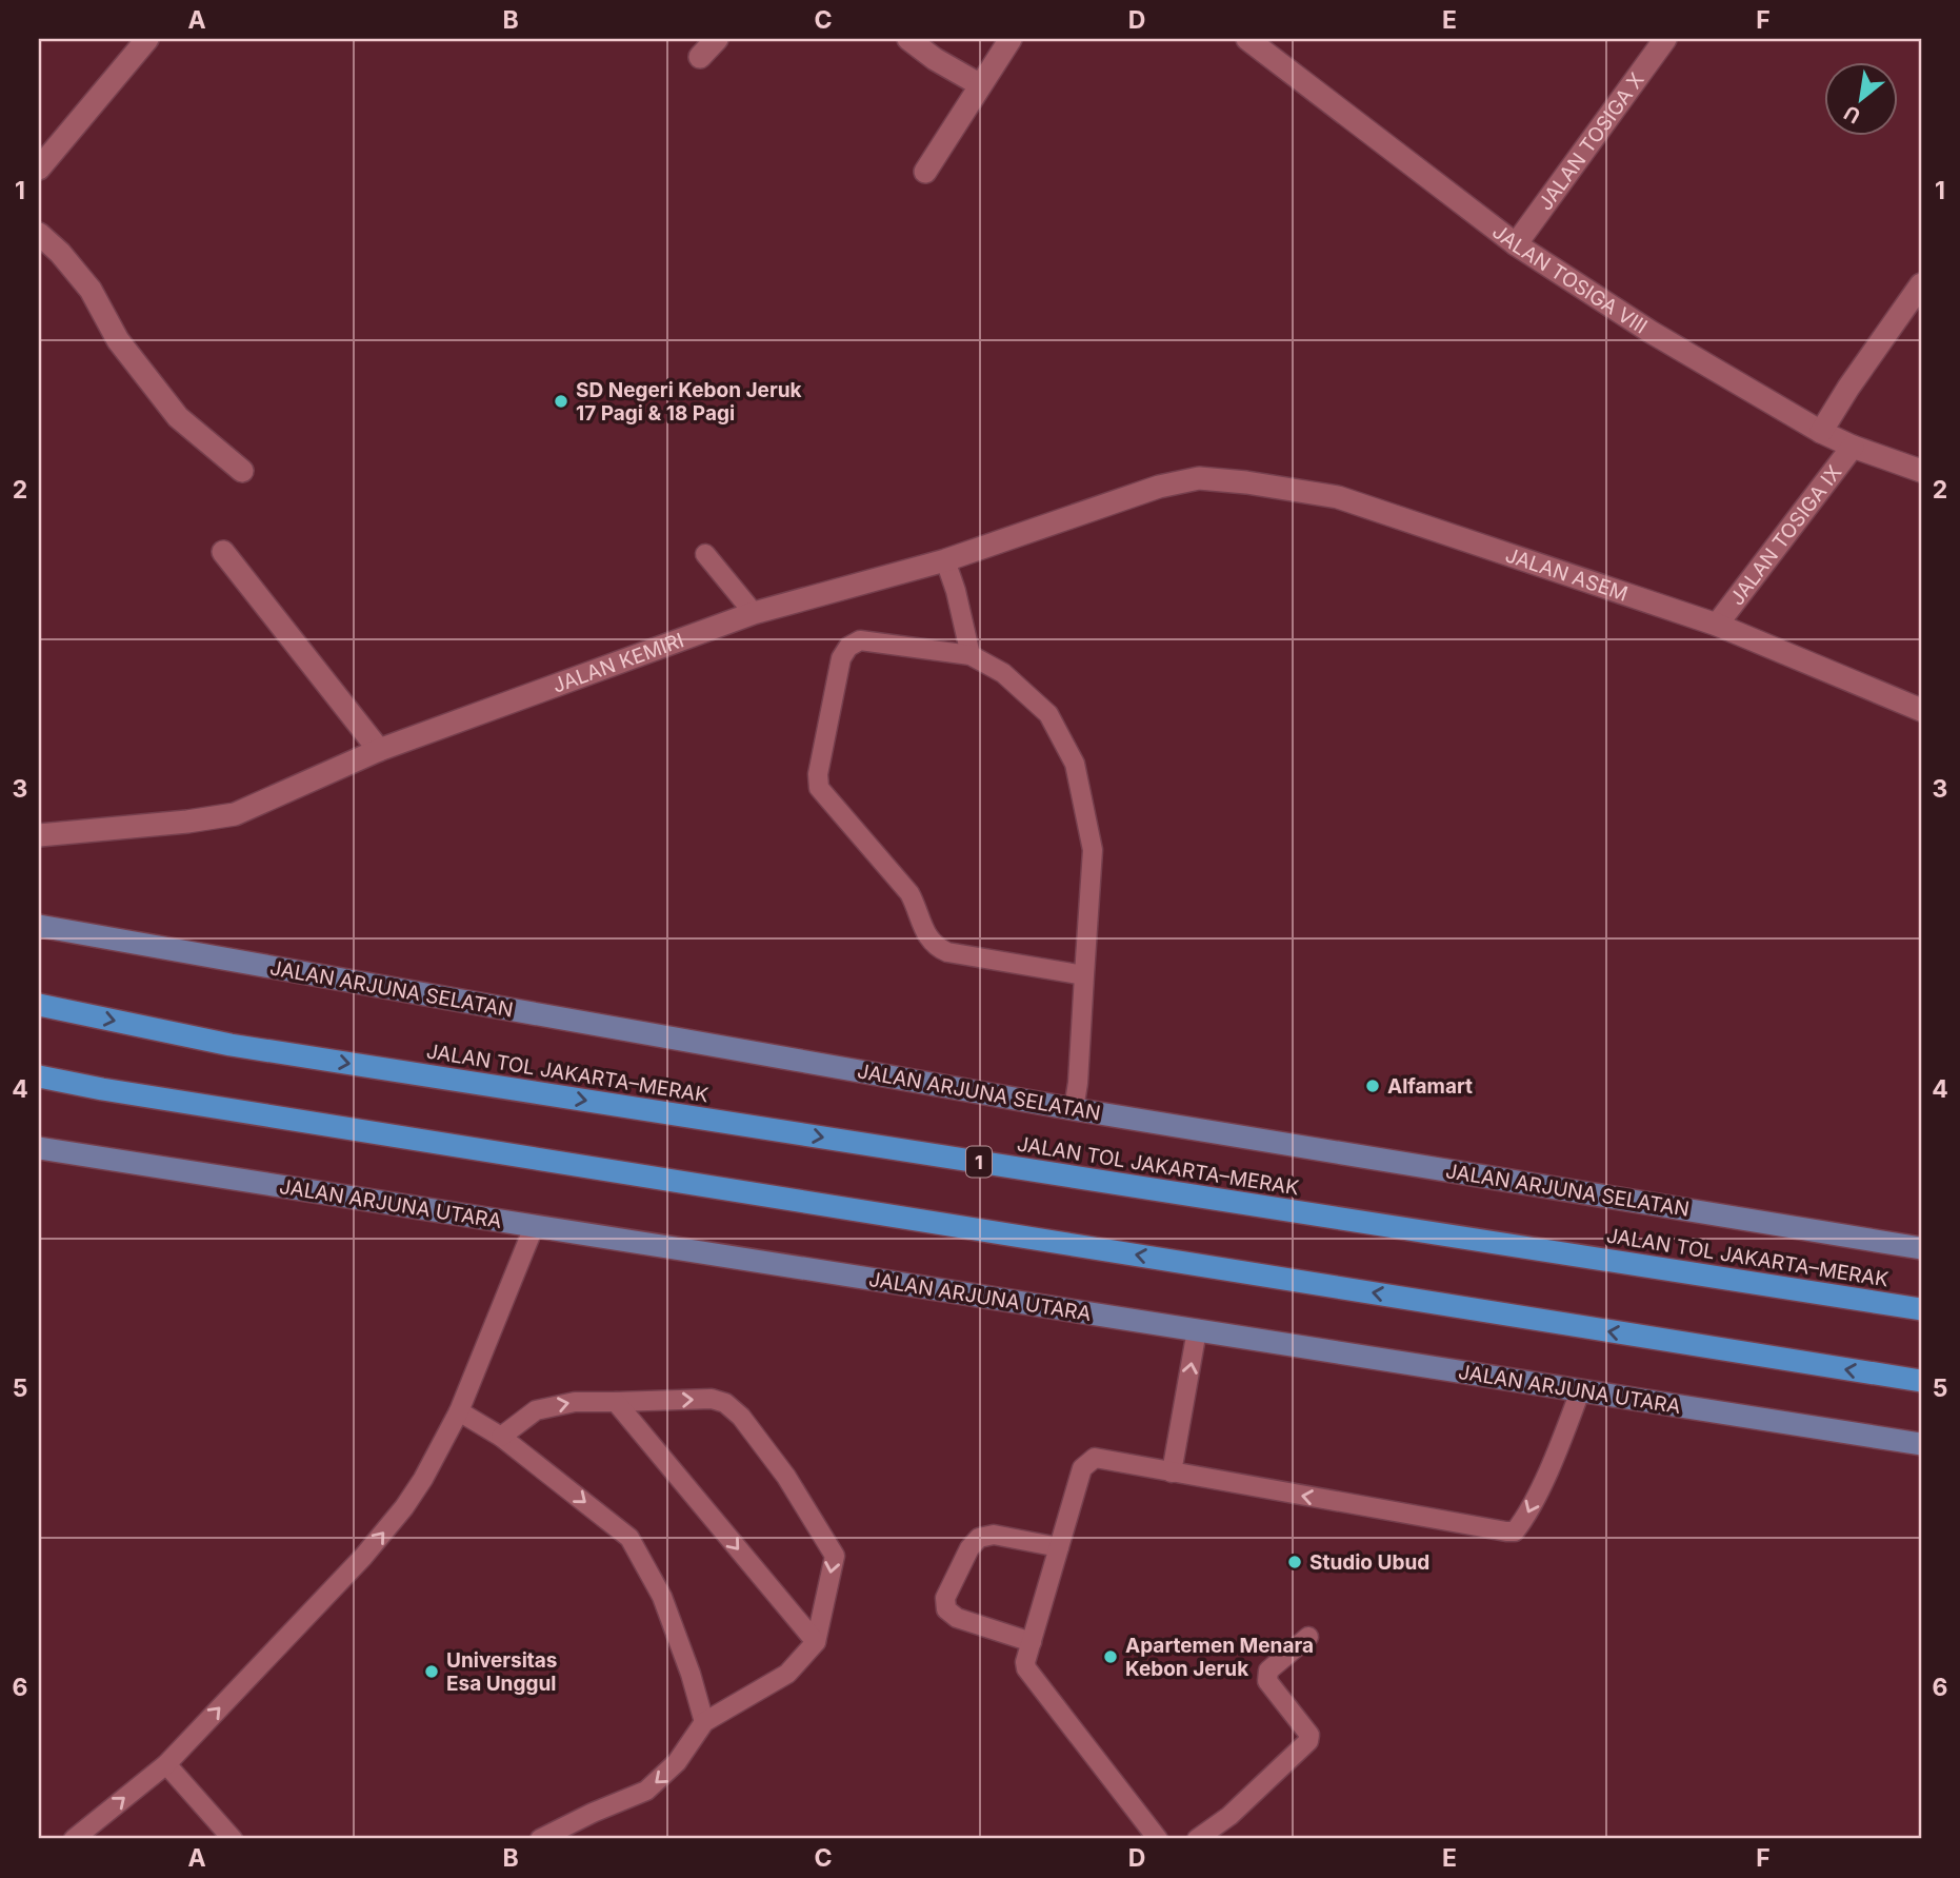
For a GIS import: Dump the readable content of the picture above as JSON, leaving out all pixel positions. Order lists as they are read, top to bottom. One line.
{"streets":{"highway":["JALAN TOL JAKARTA–MERAK","1"],"main road":["JALAN ARJUNA SELATAN","JALAN ARJUNA UTARA"],"street":["JALAN TOSIGA X","JALAN TOSIGA VIII","JALAN TOSIGA IX","JALAN ASEM","JALAN KEMIRI"]},"crossings":[["JALAN TOSIGA X","JALAN TOSIGA VIII"],["JALAN TOSIGA VIII","JALAN TOSIGA IX"],["JALAN TOSIGA IX","JALAN ASEM"],["JALAN ASEM","JALAN KEMIRI"]],"places":["SD Negeri Kebon Jeruk 17 Pagi & 18 Pagi","Alfamart","Studio Ubud","Apartemen Menara Kebon Jeruk","Universitas Esa Unggul"],"north":"bottom left","grid":{"columns":["A","B","C","D","E","F"],"rows":["1","2","3","4","5","6"]}}
